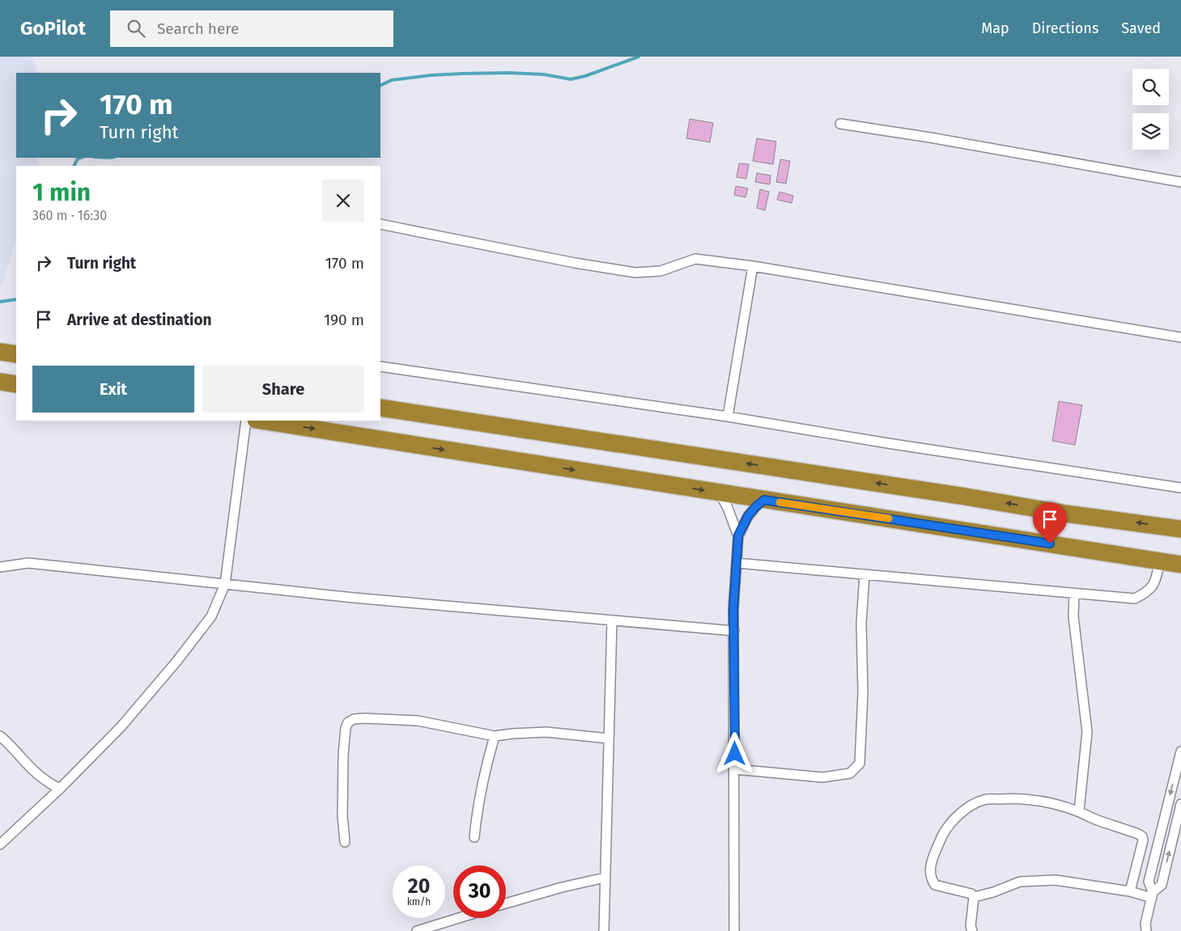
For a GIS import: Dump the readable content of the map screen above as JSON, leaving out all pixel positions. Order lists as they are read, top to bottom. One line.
{"page":{"header":"GoPilot","search":"Search here","nav":["Map","Directions","Saved"],"turn":["170 m","Turn right"],"heading":["1 min","360 m · 16:30"],"list":[{"name":"Turn right","value":"170 m"},{"name":"Arrive at destination","value":"190 m"}],"buttons":["Exit","Share"],"speed":"20 km/h","limit":"30"}}
